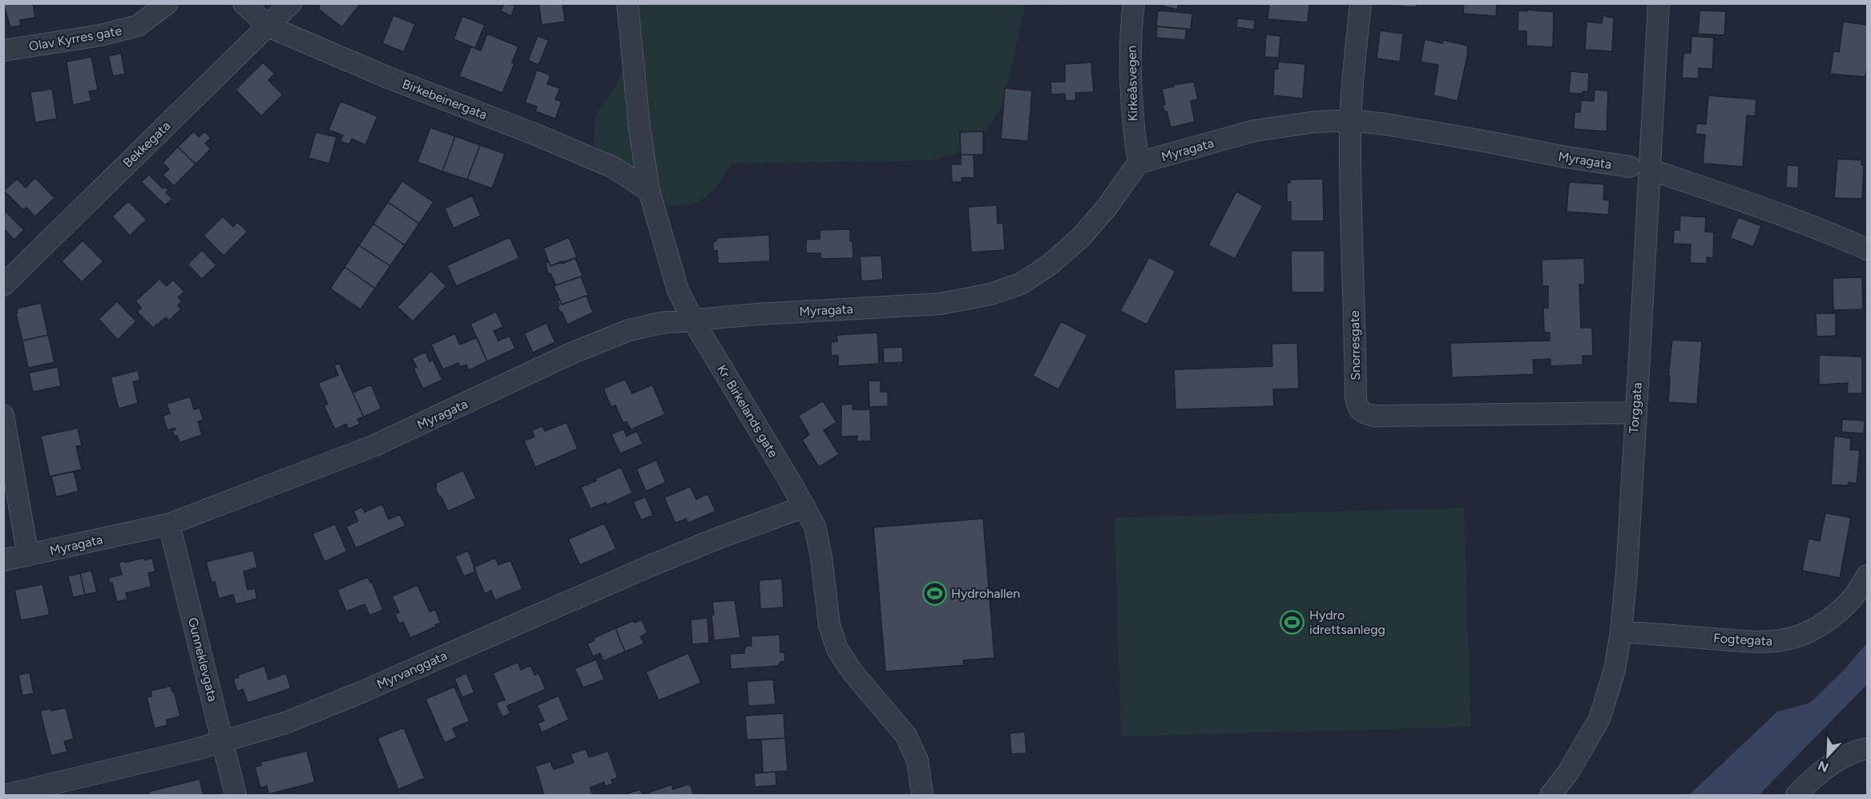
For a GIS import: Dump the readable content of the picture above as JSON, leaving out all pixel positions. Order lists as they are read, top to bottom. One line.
{"streets":{"street":["Olav Kyrres gate","Kirkeåsvegen","Birkebeinergata","Bekkegata","Myragata","Snorresgate","Torggata","Kr. Birkelands gate","Fogtegata","Gunneklevgata","Myrvanggata"]},"crossings":[["Kirkeåsvegen","Myragata"],["Birkebeinergata","Bekkegata"],["Birkebeinergata","Kr. Birkelands gate"],["Myragata","Snorresgate"],["Myragata","Torggata"],["Myragata","Kr. Birkelands gate"],["Myragata","Gunneklevgata"],["Snorresgate","Torggata"],["Torggata","Fogtegata"],["Kr. Birkelands gate","Myrvanggata"],["Gunneklevgata","Myrvanggata"]],"places":{"sports":["Hydrohallen","Hydro idrettsanlegg"]},"north":"bottom left"}
